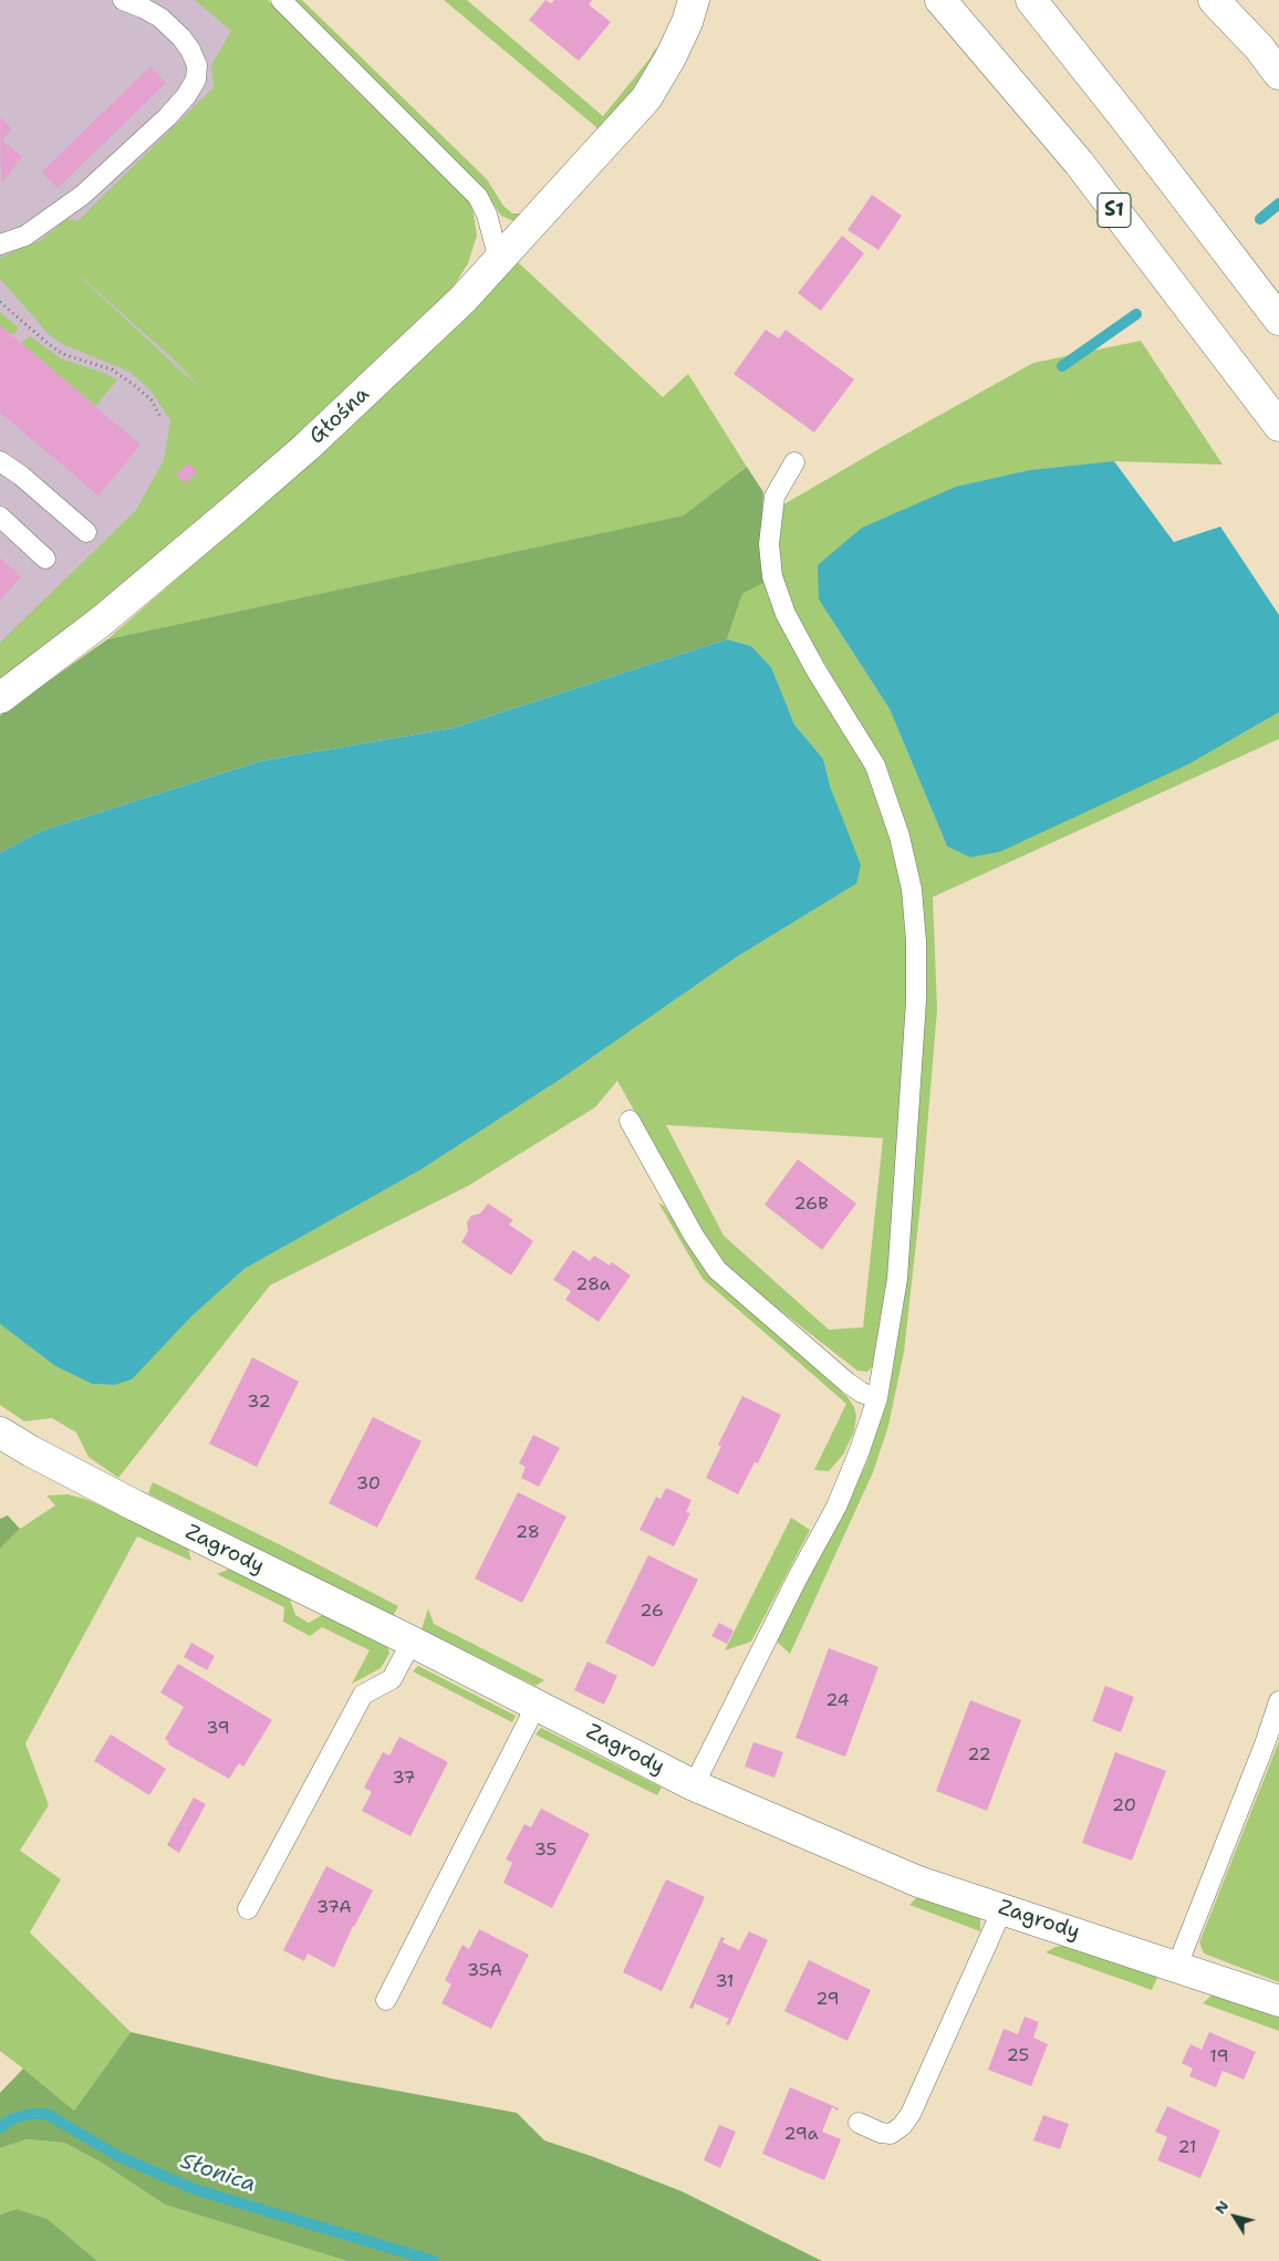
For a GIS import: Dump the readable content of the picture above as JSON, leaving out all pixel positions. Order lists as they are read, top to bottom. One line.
{"streets":{"main road":["S1","Głośna","Zagrody"]},"water":["Słonica"],"house_numbers":["26B","28a","32","30","28","26","24","39","22","37","20","35","37A","35A","31","29","25","19","29a","21"],"north":"top left"}
